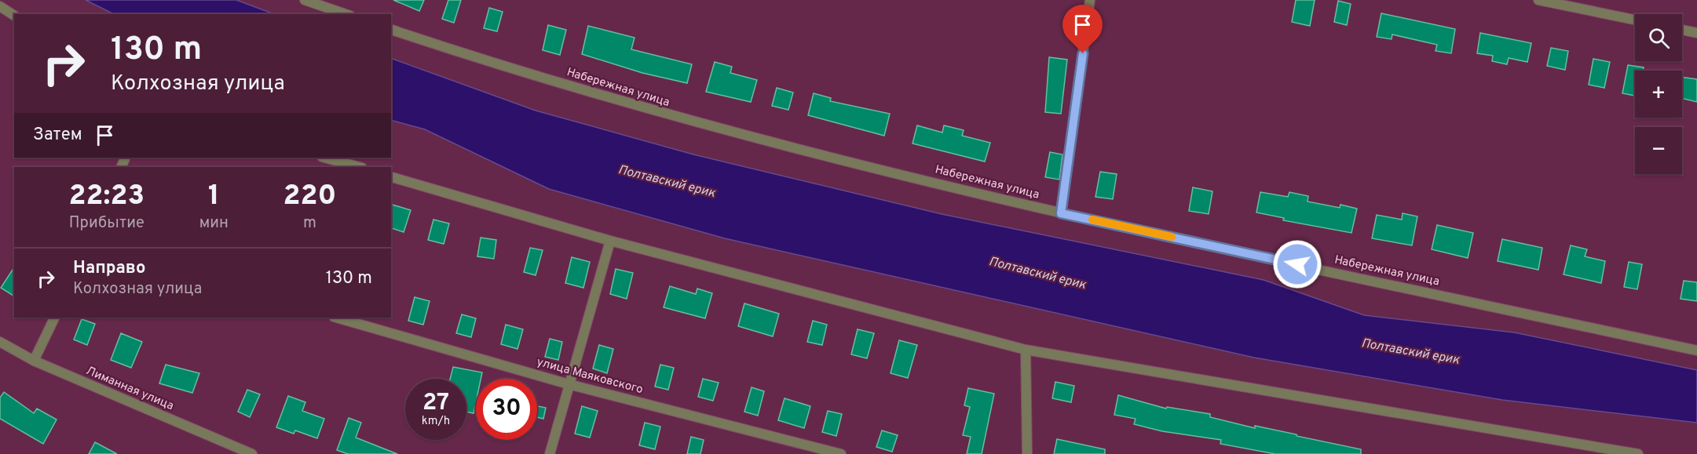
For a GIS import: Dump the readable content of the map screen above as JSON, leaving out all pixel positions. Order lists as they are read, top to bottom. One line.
{"streets":{"street":["Набережная улица","улица Маяковского","Лиманная улица"]},"water":["Полтавский ерик"],"page":{"map_buttons":["+","−"],"turn":["130 m","Колхозная улица"],"then":"Затем","eta":["22:23","Прибытие","1","мин","220","m"],"list":[{"name":"Направо","note":"Колхозная улица","value":"130 m"}],"speed":"27 km/h","limit":"30"}}
